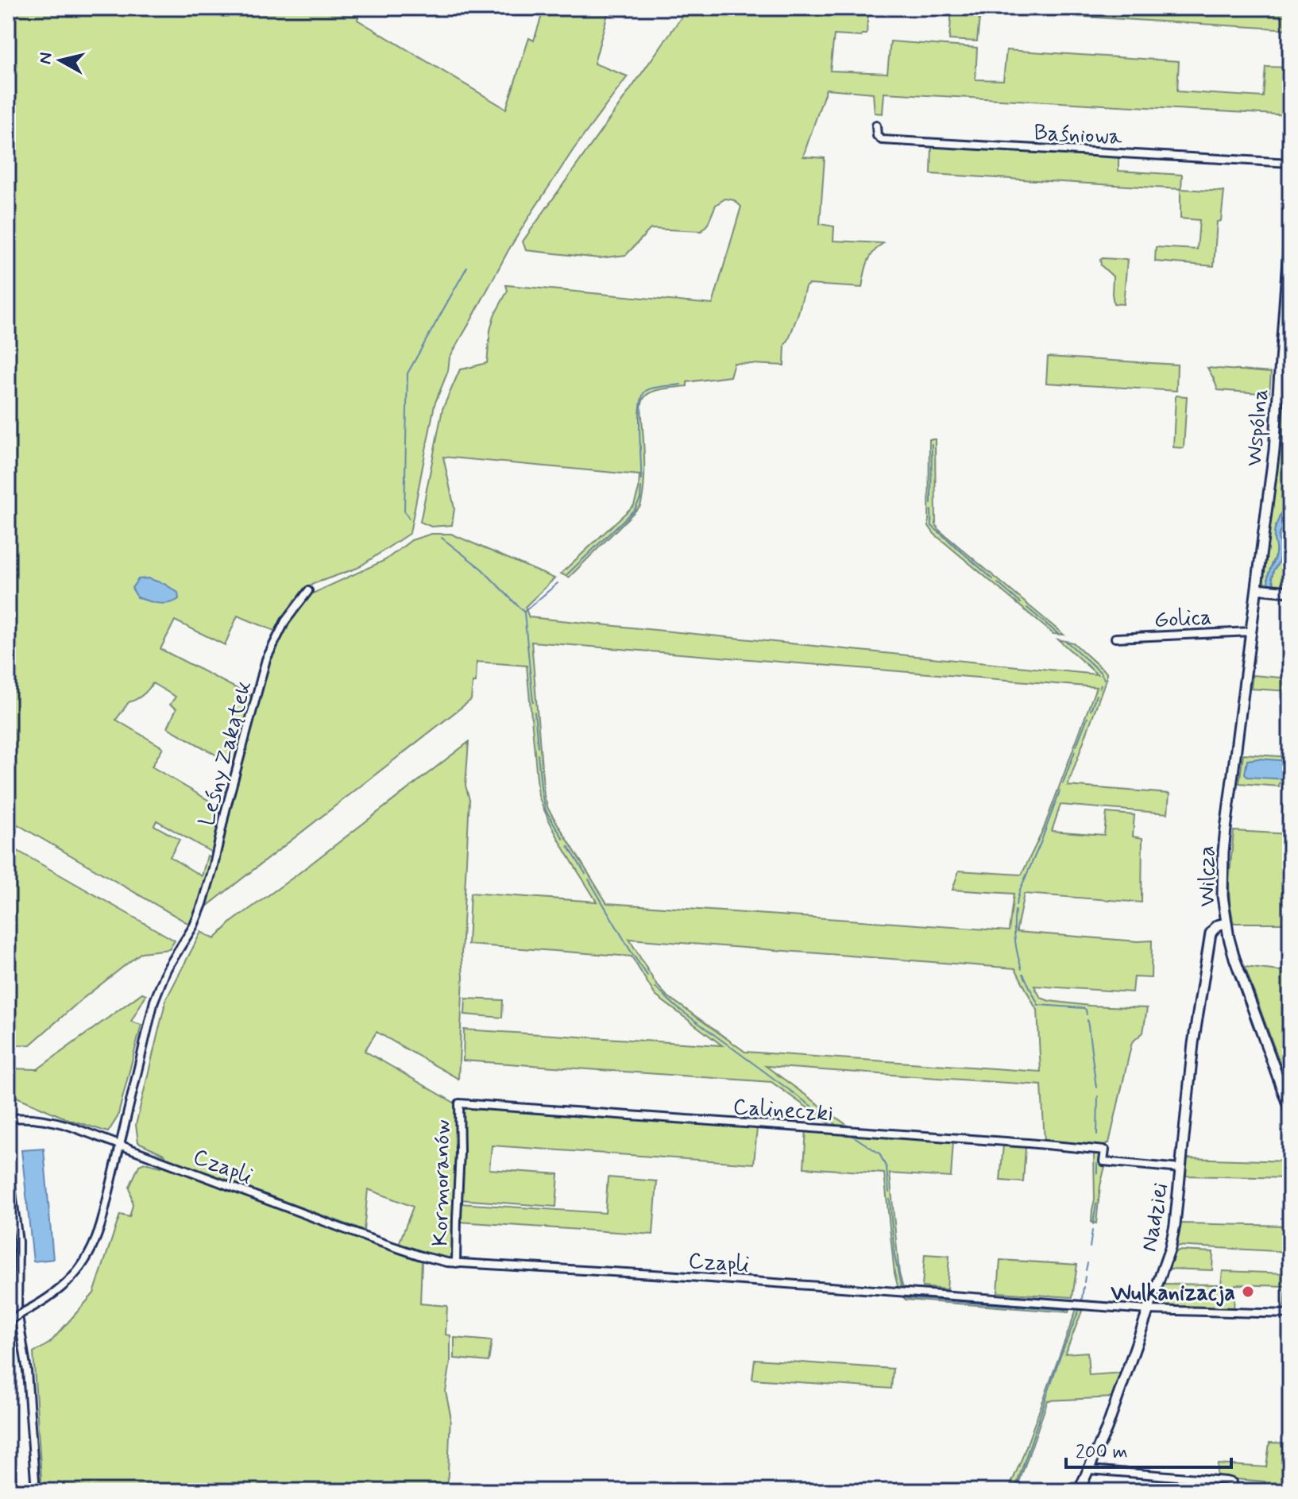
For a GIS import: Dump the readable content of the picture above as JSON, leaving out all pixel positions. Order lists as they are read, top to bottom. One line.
{"streets":{"main road":["Wspólna","Wilcza","Nadziei"],"street":["Baśniowa","Golica","Leśny Zakątek","Calineczki","Czapli","Kormoranów"]},"crossings":[["Wspólna","Golica"],["Wspólna","Wilcza"],["Golica","Wilcza"],["Leśny Zakątek","Czapli"],["Wilcza","Nadziei"],["Calineczki","Kormoranów"],["Calineczki","Nadziei"],["Czapli","Kormoranów"],["Czapli","Nadziei"]],"places":["Wulkanizacja"],"scale_bar":"200 m","north":"left"}
